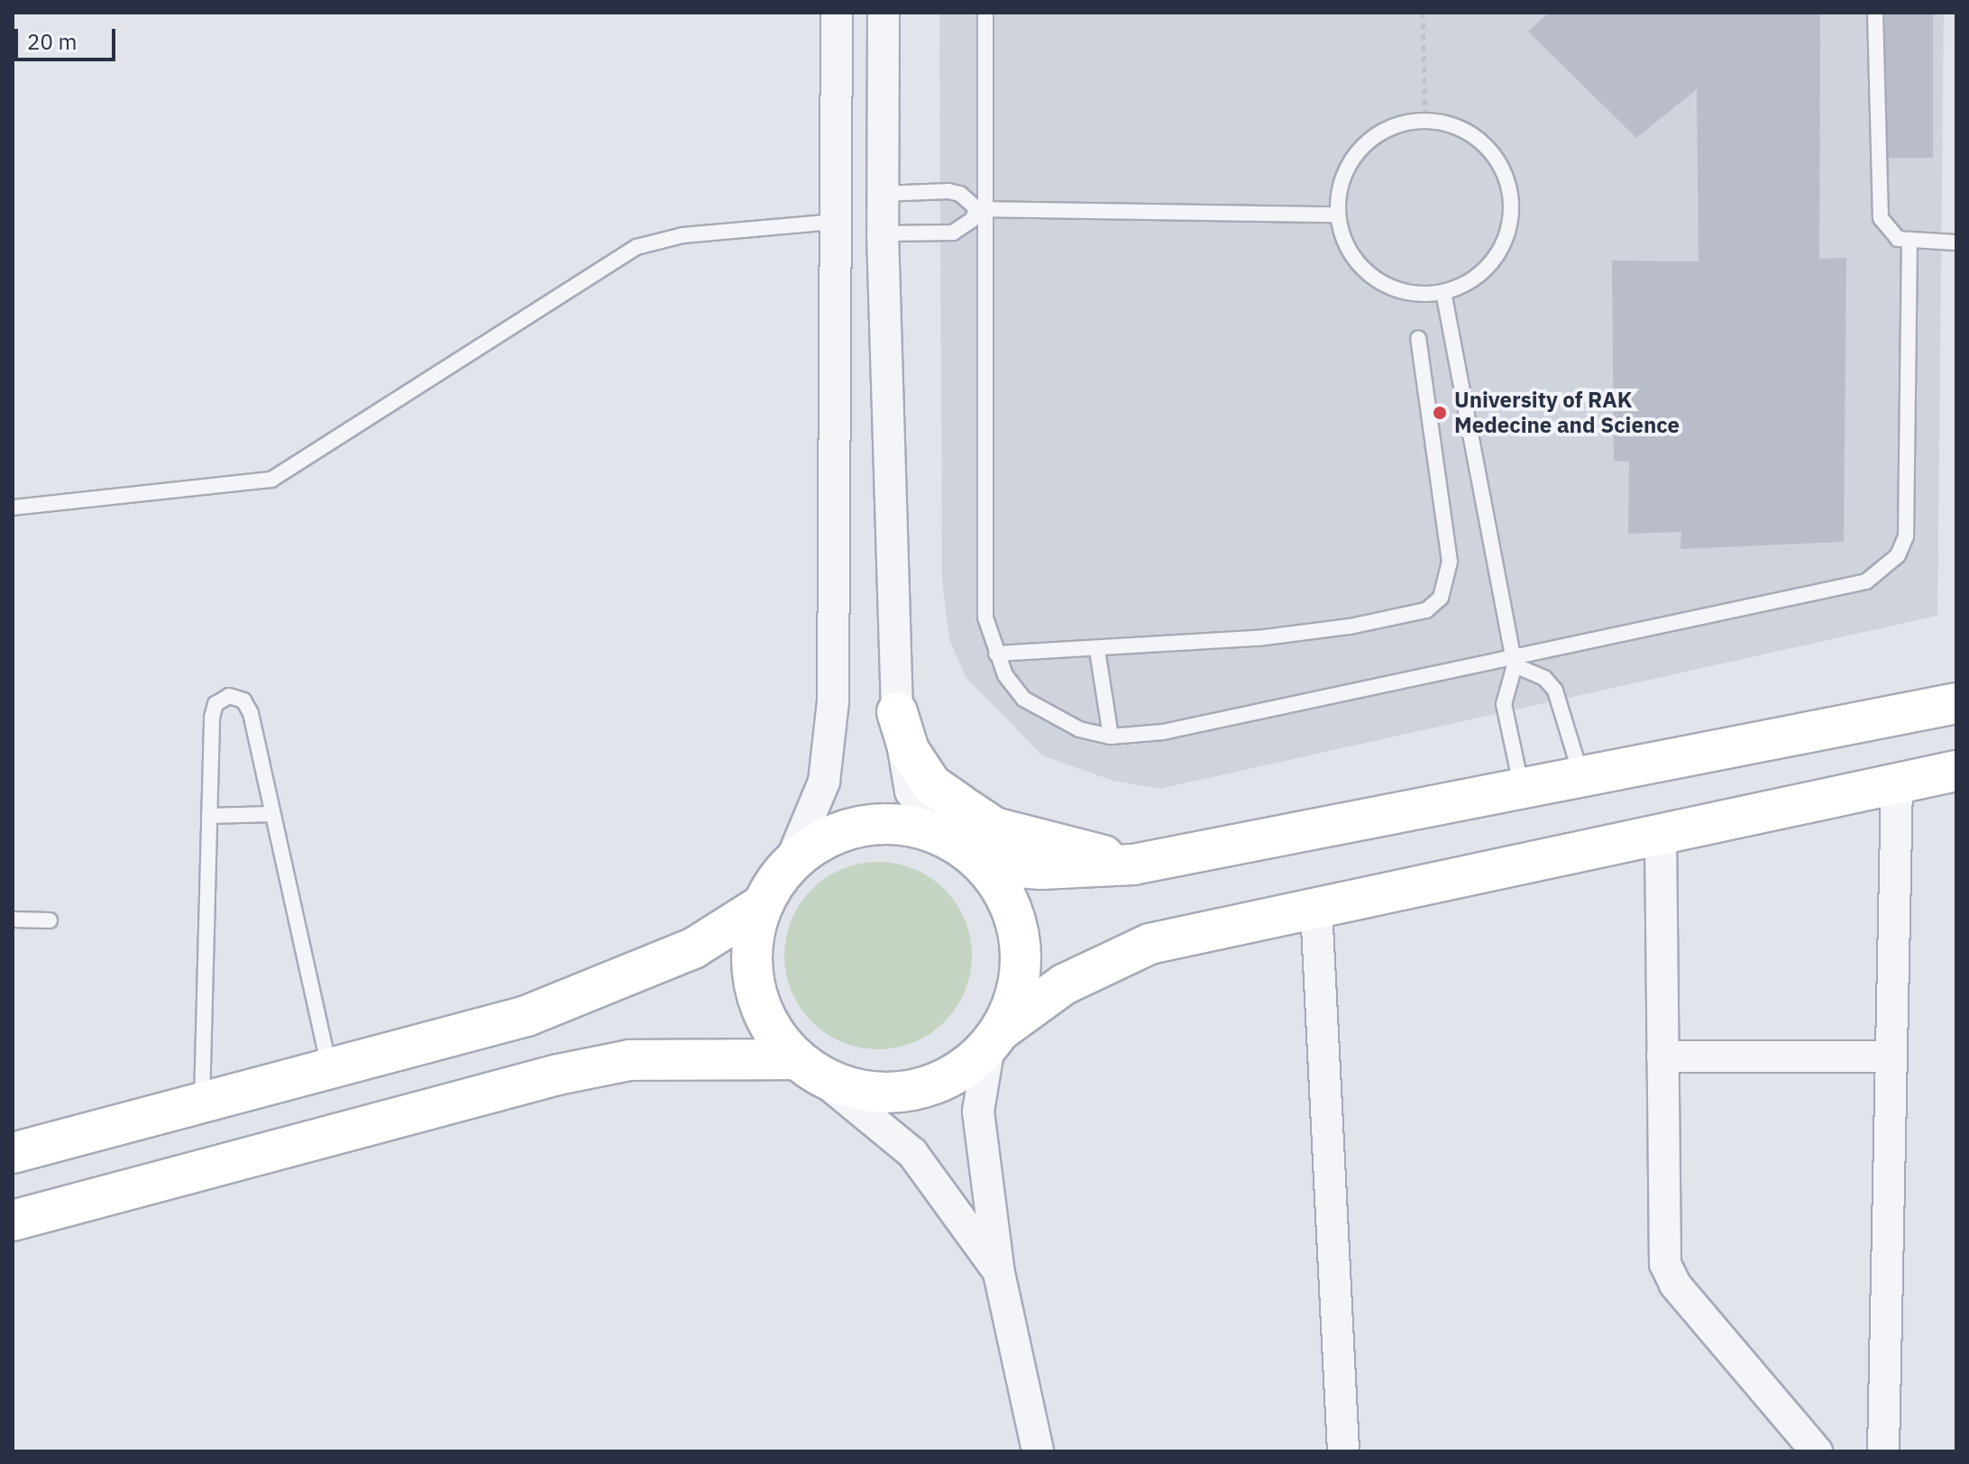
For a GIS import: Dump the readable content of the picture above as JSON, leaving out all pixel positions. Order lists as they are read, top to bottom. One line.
{"places":["University of RAK Medecine and Science"],"scale_bar":"20 m"}
